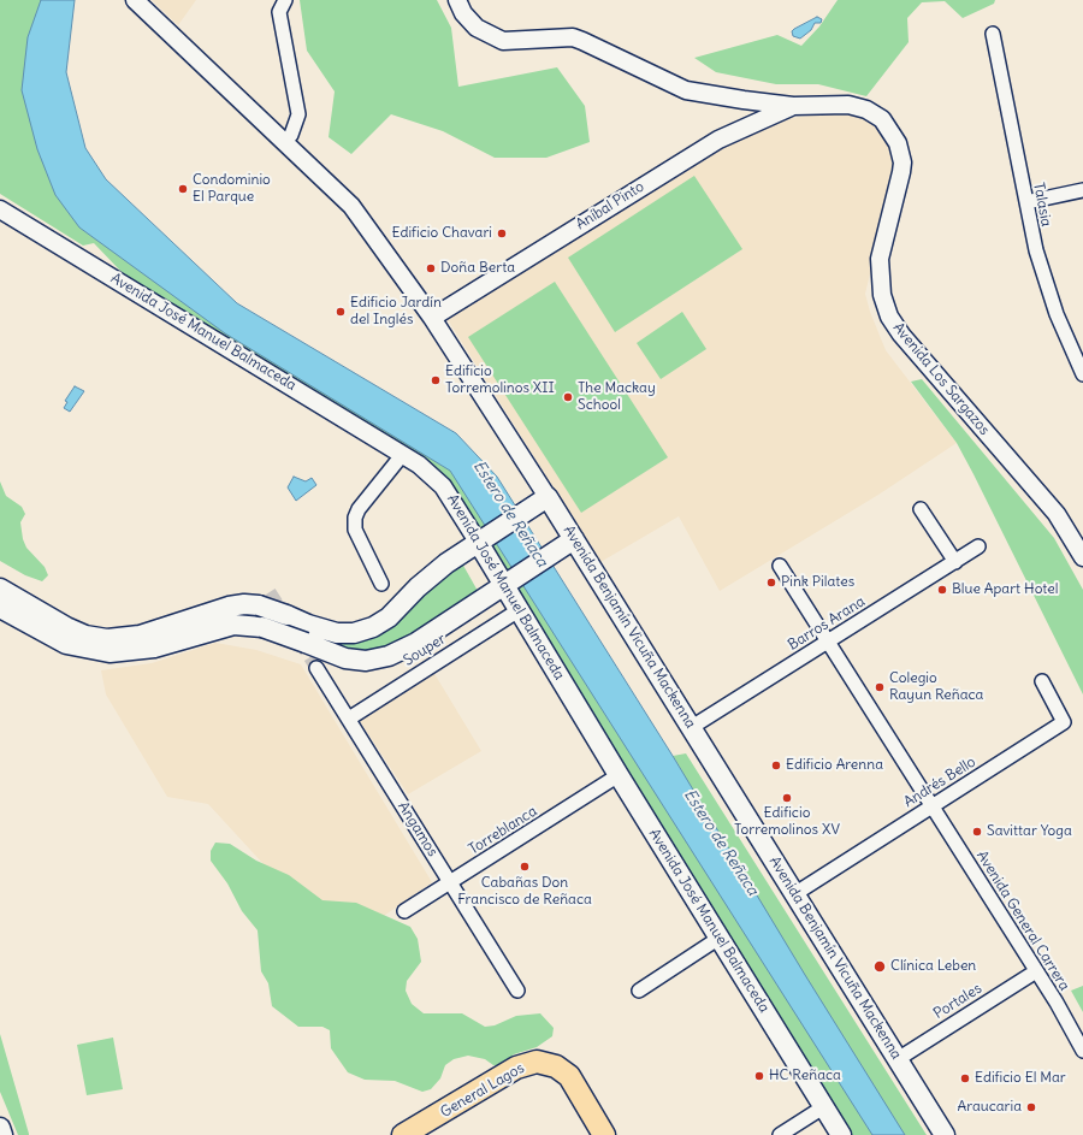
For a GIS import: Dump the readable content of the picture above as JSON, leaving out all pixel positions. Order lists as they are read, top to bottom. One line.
{"streets":{"main road":["Avenida José Manuel Balmaceda","Avenida Benjamín Vicuña Mackenna","General Lagos"],"street":["Talasia","Aníbal Pinto","Avenida Los Sargazos","Barros Arana","Souper","Andrés Bello","Angamos","Torreblanca","Avenida General Carrera","Portales"]},"crossings":[["Aníbal Pinto","Avenida Los Sargazos"],["Aníbal Pinto","Avenida Benjamín Vicuña Mackenna"],["Avenida José Manuel Balmaceda","Souper"],["Avenida José Manuel Balmaceda","Torreblanca"],["Barros Arana","Avenida Benjamín Vicuña Mackenna"],["Barros Arana","Avenida General Carrera"],["Avenida Benjamín Vicuña Mackenna","Andrés Bello"],["Avenida Benjamín Vicuña Mackenna","Portales"],["Souper","Angamos"],["Andrés Bello","Avenida General Carrera"],["Angamos","Torreblanca"],["Avenida General Carrera","Portales"]],"water":["Estero de Reñaca"],"places":["Condominio El Parque","Edificio Chavari","Doña Berta","Edificio Jardín del Inglés","Edificio Torremolinos XII","The Mackay School","Pink Pilates","Blue Apart Hotel","Colegio Rayun Reñaca","Edificio Arenna","Edificio Torremolinos XV","Savittar Yoga","Cabañas Don Francisco de Reñaca","Clínica Leben","HC Reñaca","Edificio El Mar","Araucaria"]}
